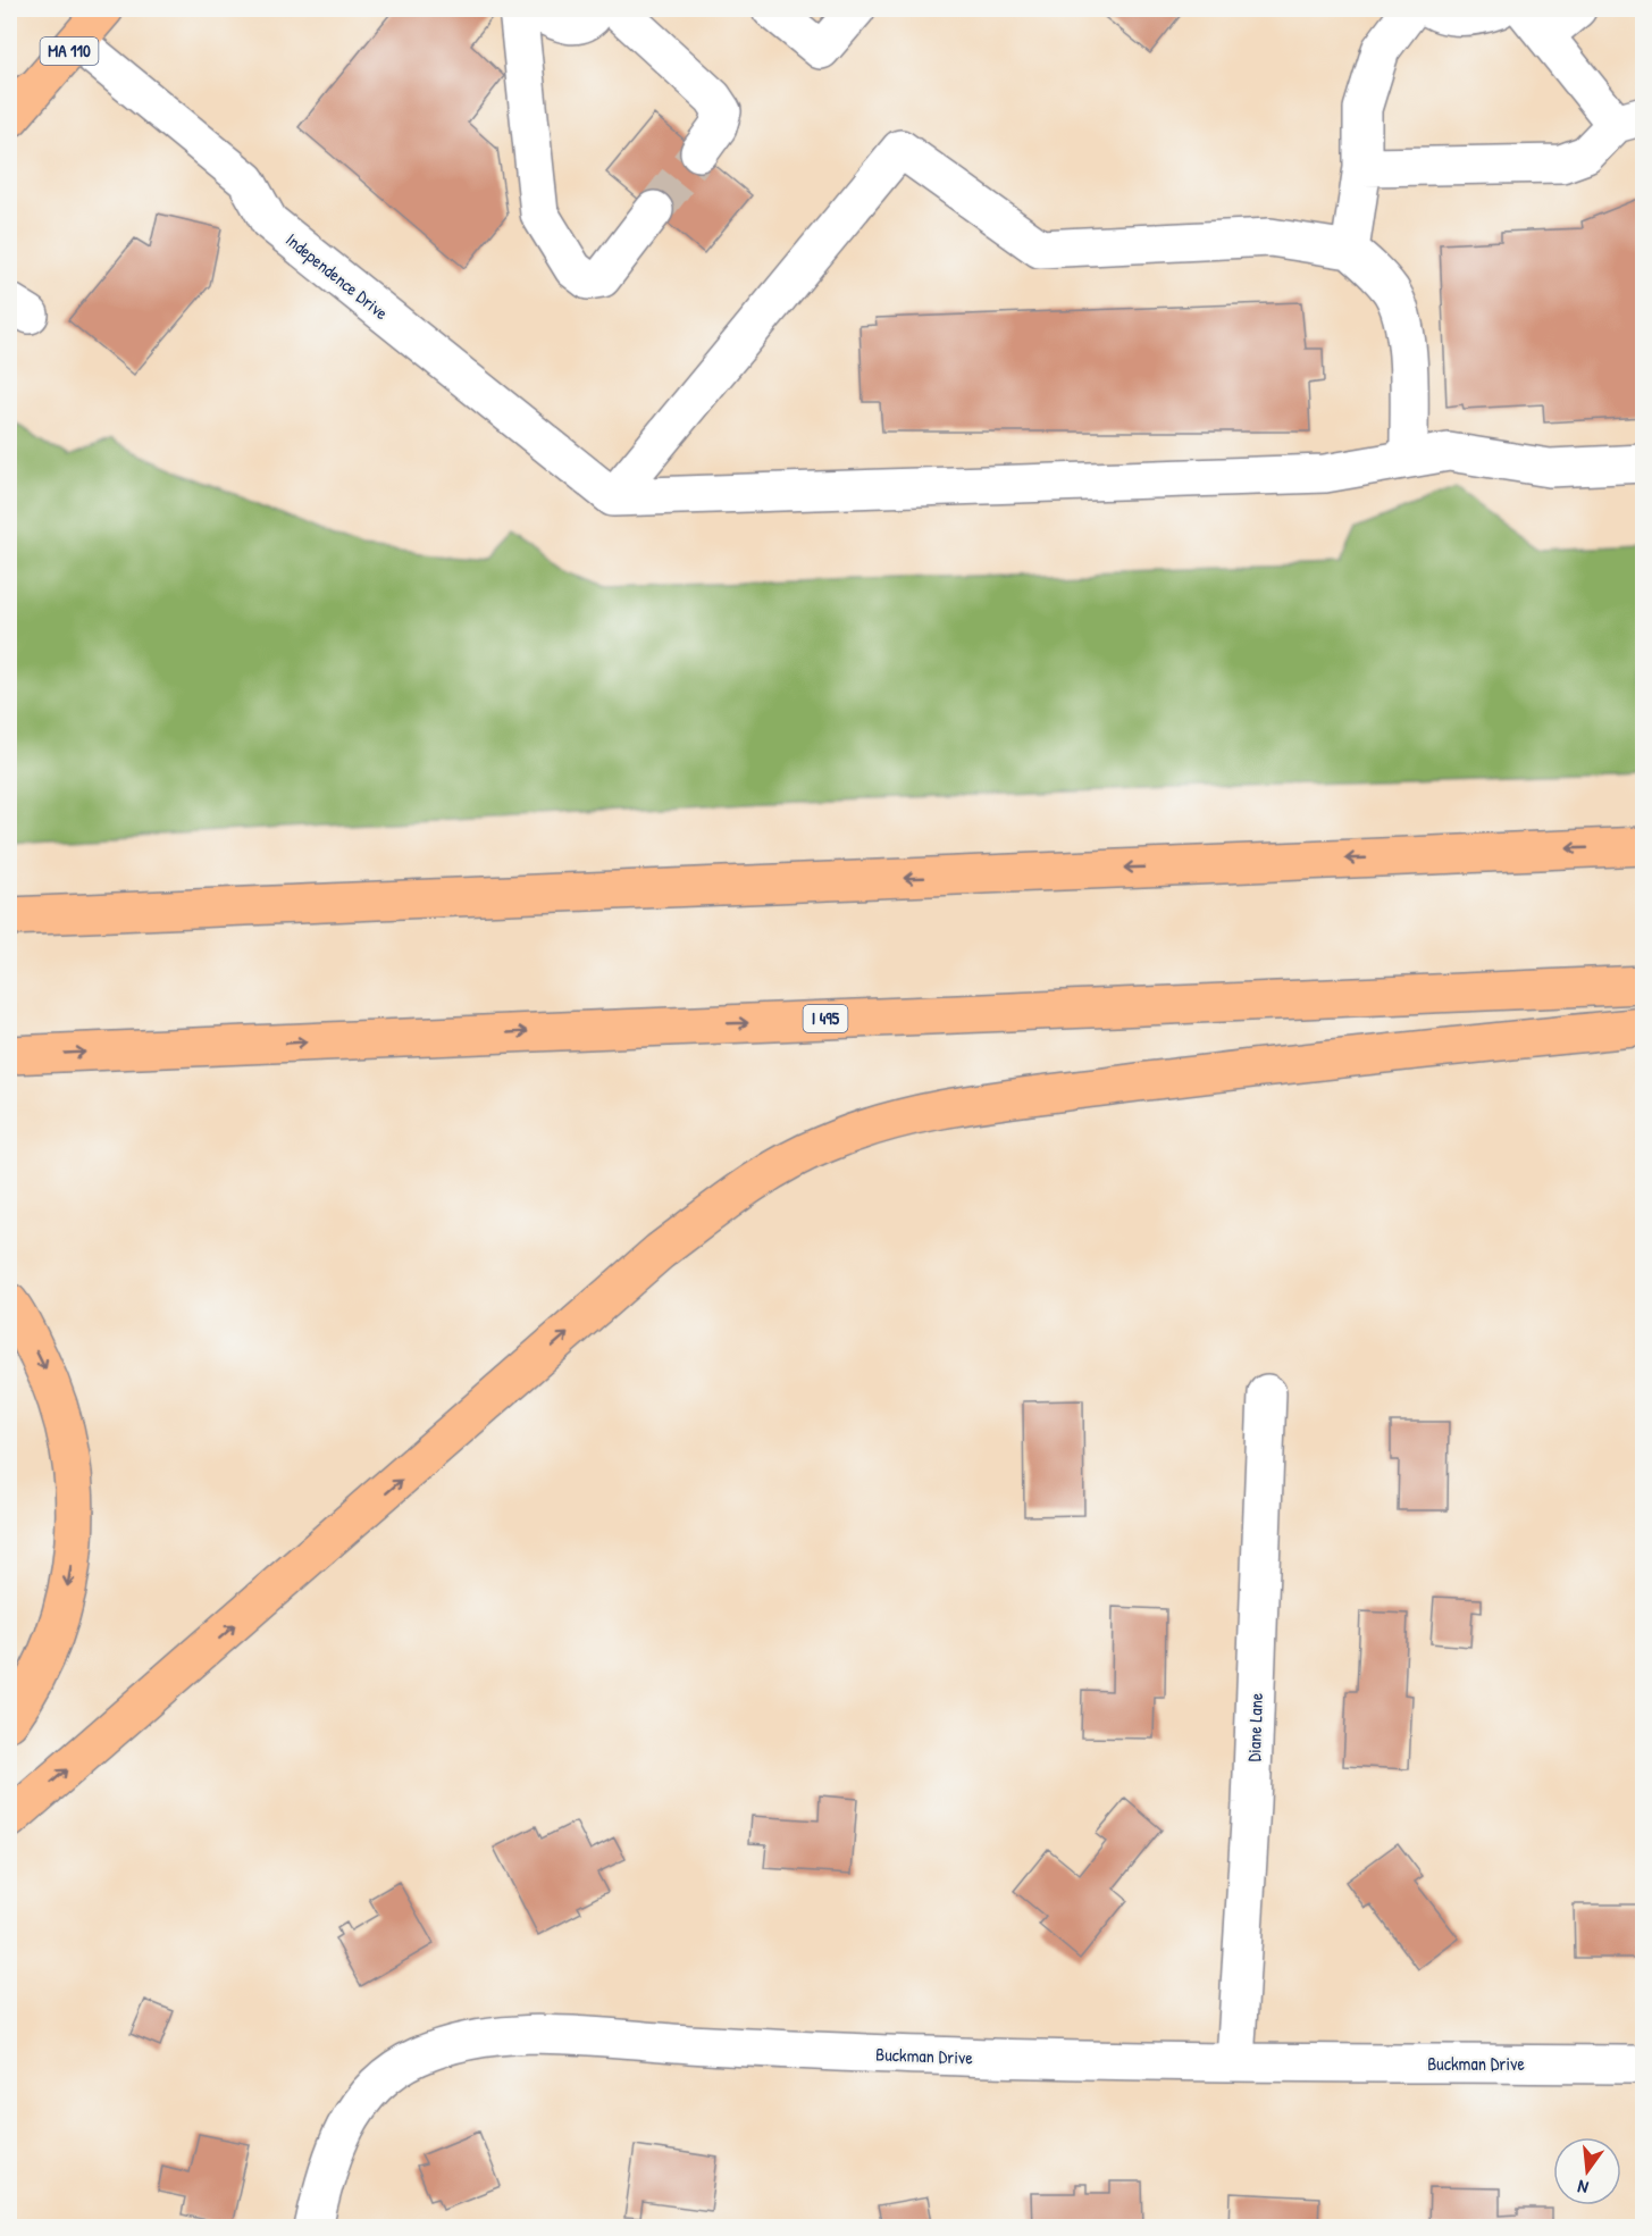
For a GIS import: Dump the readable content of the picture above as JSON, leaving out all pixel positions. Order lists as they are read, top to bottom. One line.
{"streets":{"main road":["MA 110","I 495"],"street":["Independence Drive","Diane Lane","Buckman Drive"]},"crossings":[["MA 110","Independence Drive"],["Diane Lane","Buckman Drive"]],"north":"bottom"}
